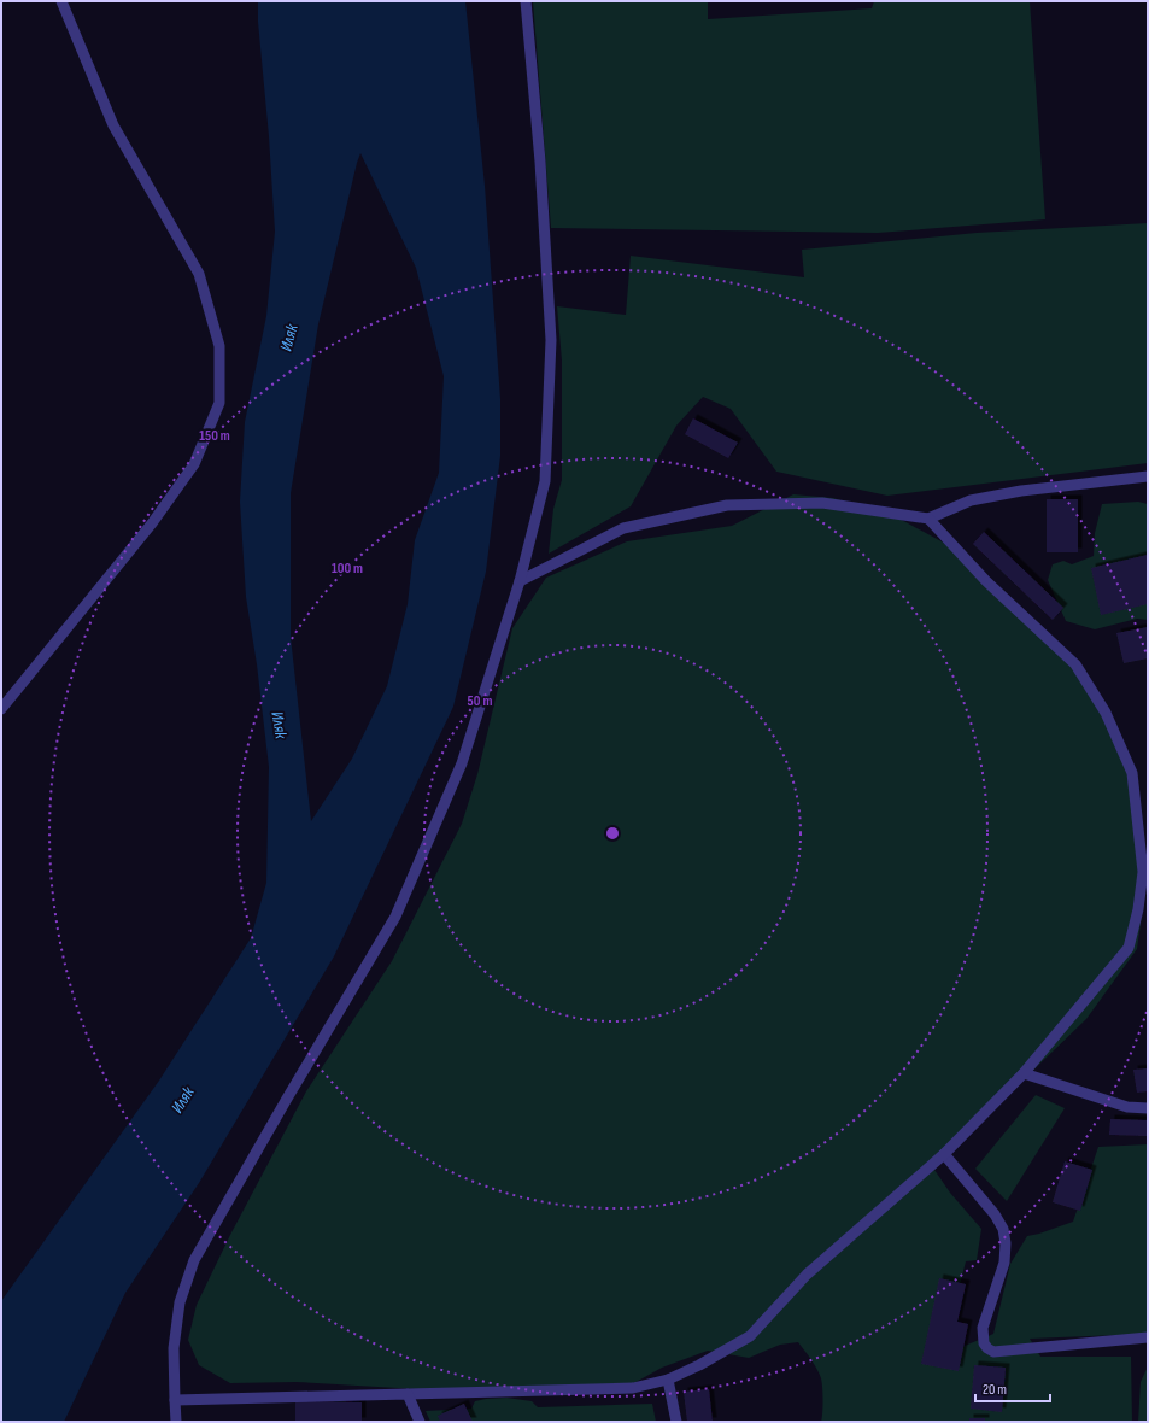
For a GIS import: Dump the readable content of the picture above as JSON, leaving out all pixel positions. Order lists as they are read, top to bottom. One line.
{"water":["Иляк"],"scale_bar":"20 m","rings":["150 m","100 m","50 m"]}
